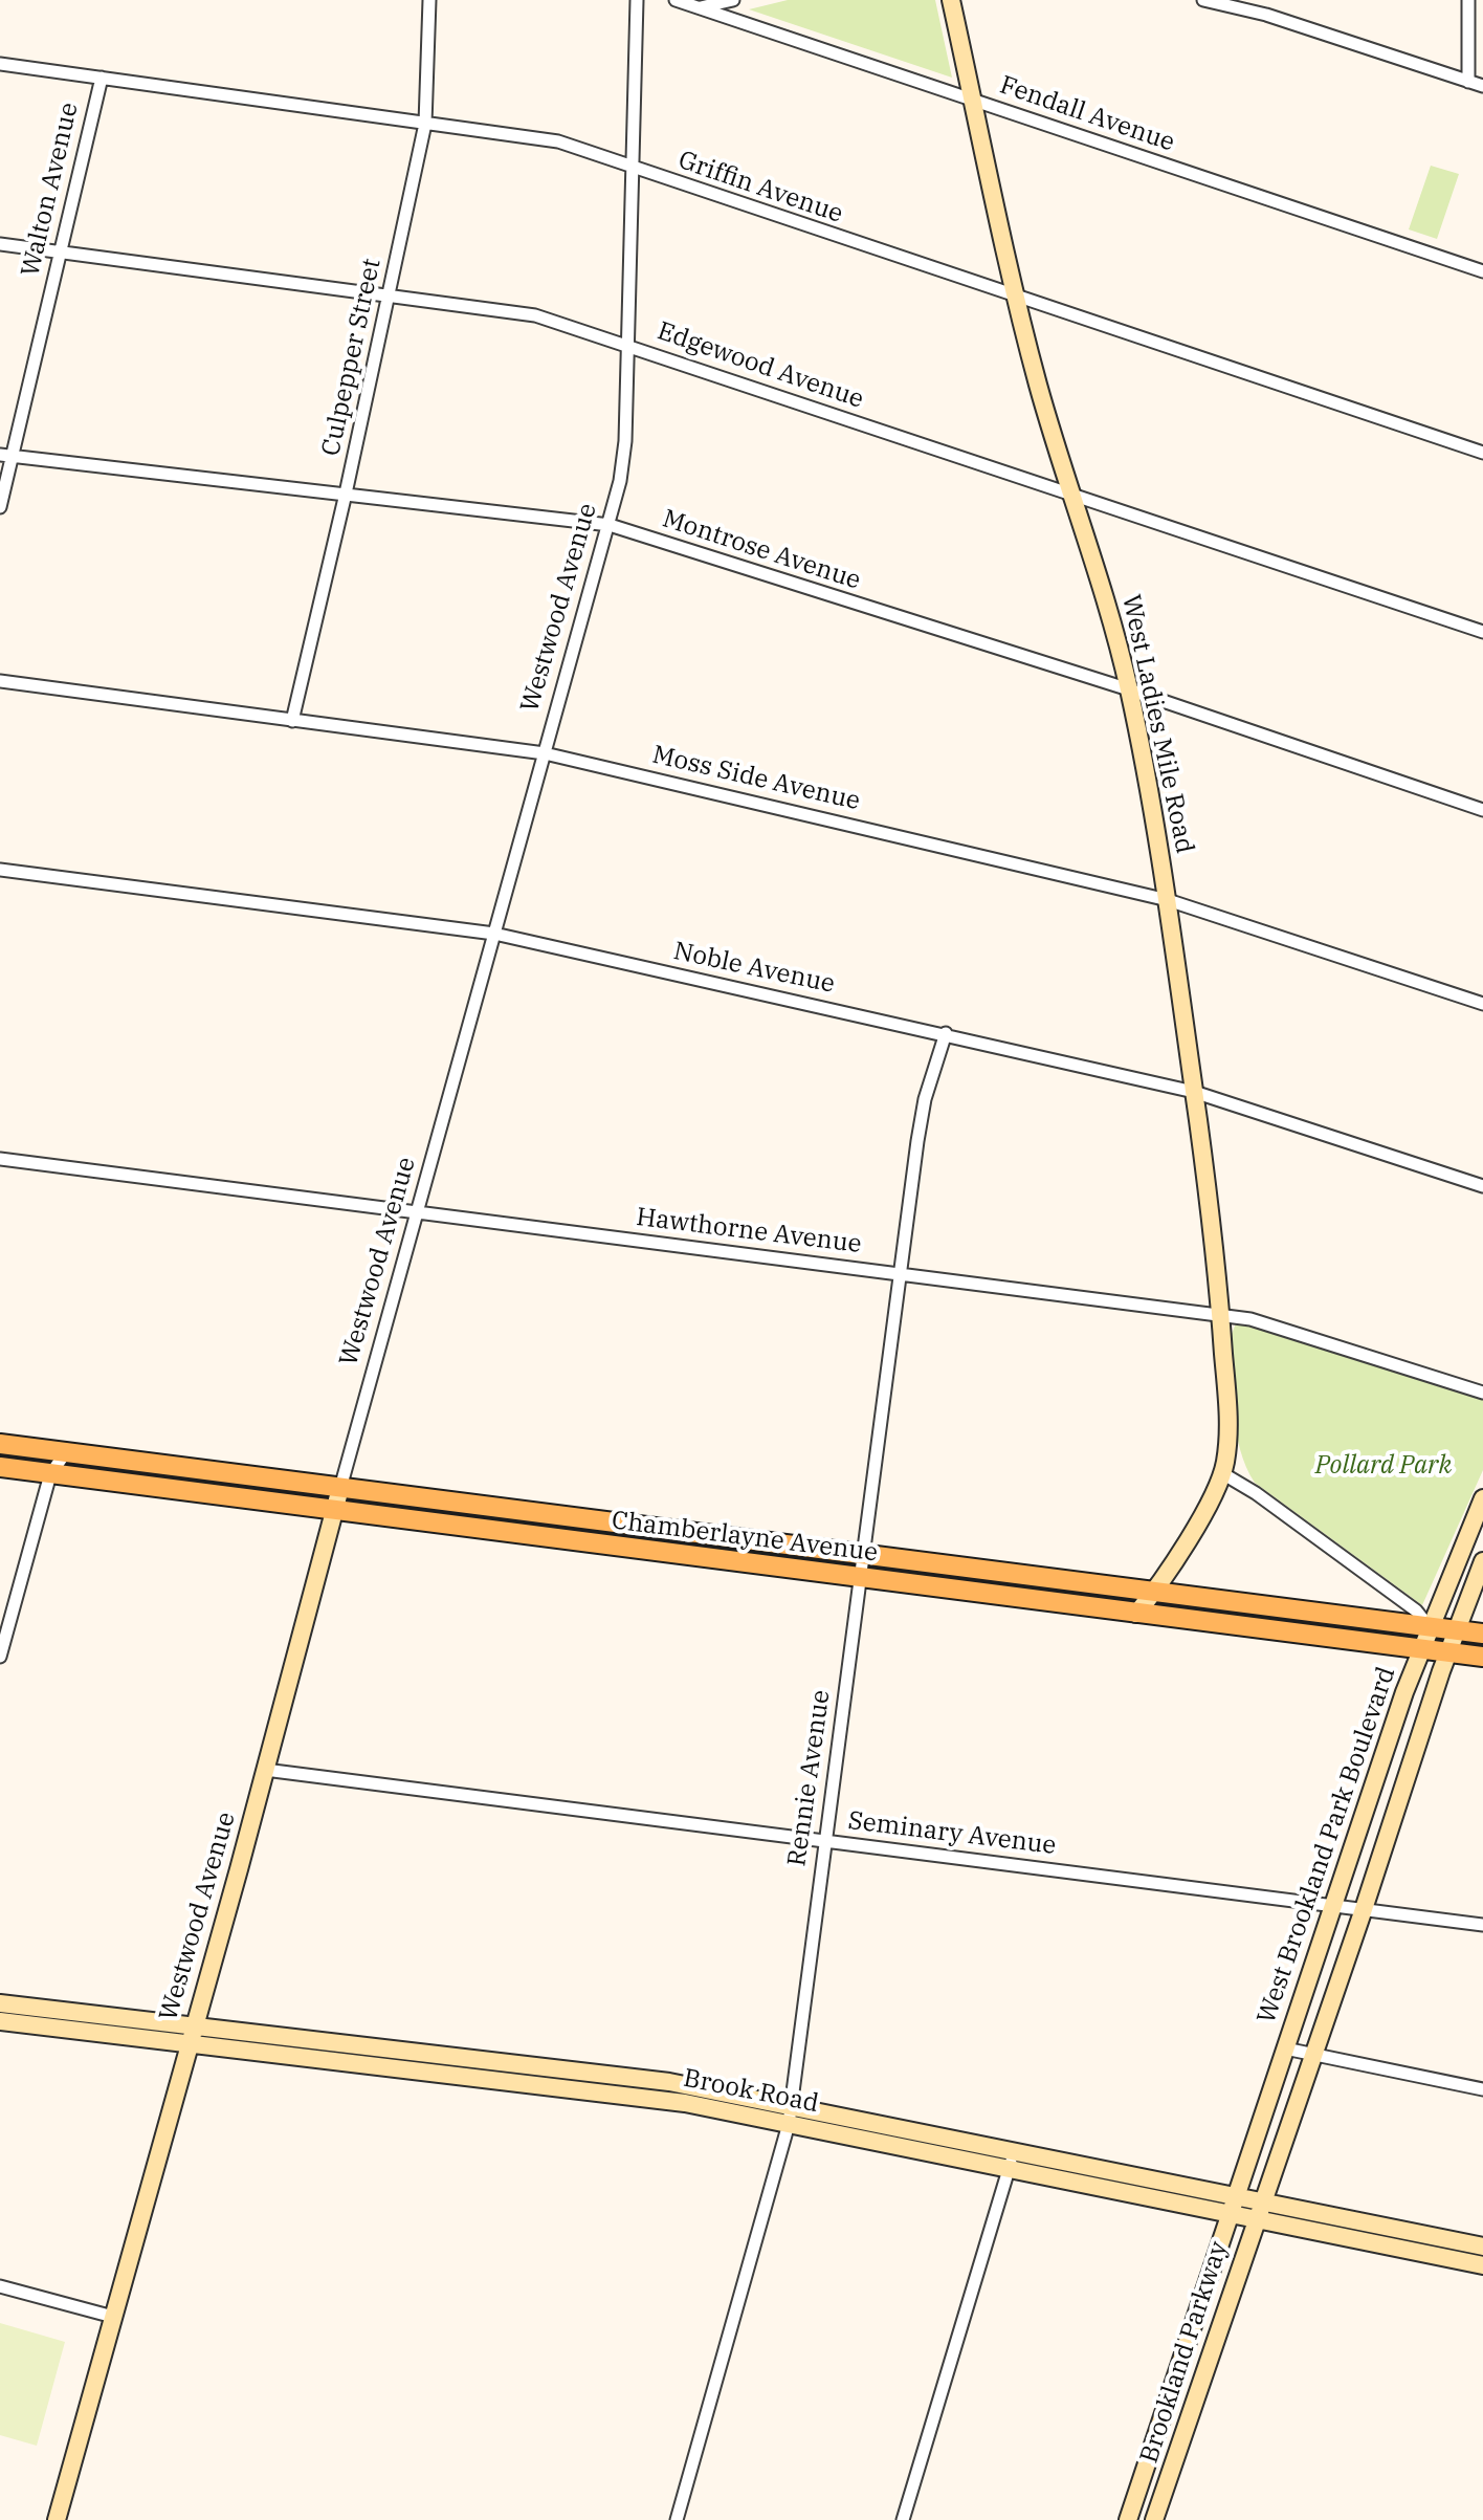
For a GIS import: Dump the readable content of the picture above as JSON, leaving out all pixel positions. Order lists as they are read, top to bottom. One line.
{"streets":{"main road":["Westwood Avenue","West Ladies Mile Road","Chamberlayne Avenue","West Brookland Park Boulevard","Brook Road","Brookland Parkway"],"street":["Fendall Avenue","Griffin Avenue","Walton Avenue","Culpepper Street","Edgewood Avenue","Montrose Avenue","Moss Side Avenue","Noble Avenue","Hawthorne Avenue","Rennie Avenue","Seminary Avenue"]},"crossings":[["Fendall Avenue","West Ladies Mile Road"],["Griffin Avenue","Walton Avenue"],["Griffin Avenue","Culpepper Street"],["Griffin Avenue","Westwood Avenue"],["Griffin Avenue","West Ladies Mile Road"],["Walton Avenue","Edgewood Avenue"],["Walton Avenue","Montrose Avenue"],["Culpepper Street","Edgewood Avenue"],["Culpepper Street","Montrose Avenue"],["Culpepper Street","Moss Side Avenue"],["Edgewood Avenue","Westwood Avenue"],["Edgewood Avenue","West Ladies Mile Road"],["Montrose Avenue","Westwood Avenue"],["Montrose Avenue","West Ladies Mile Road"],["Westwood Avenue","Moss Side Avenue"],["Westwood Avenue","Noble Avenue"],["Westwood Avenue","Hawthorne Avenue"],["Westwood Avenue","Chamberlayne Avenue"],["Westwood Avenue","Seminary Avenue"],["Westwood Avenue","Brook Road"],["West Ladies Mile Road","Moss Side Avenue"],["West Ladies Mile Road","Noble Avenue"],["West Ladies Mile Road","Hawthorne Avenue"],["West Ladies Mile Road","Chamberlayne Avenue"],["Noble Avenue","Rennie Avenue"],["Hawthorne Avenue","Rennie Avenue"],["Chamberlayne Avenue","Rennie Avenue"],["Chamberlayne Avenue","West Brookland Park Boulevard"],["Rennie Avenue","Seminary Avenue"],["Rennie Avenue","Brook Road"],["Seminary Avenue","West Brookland Park Boulevard"],["West Brookland Park Boulevard","Brook Road"],["West Brookland Park Boulevard","Brookland Parkway"],["Brook Road","Brookland Parkway"]],"parks":["Pollard Park"]}
